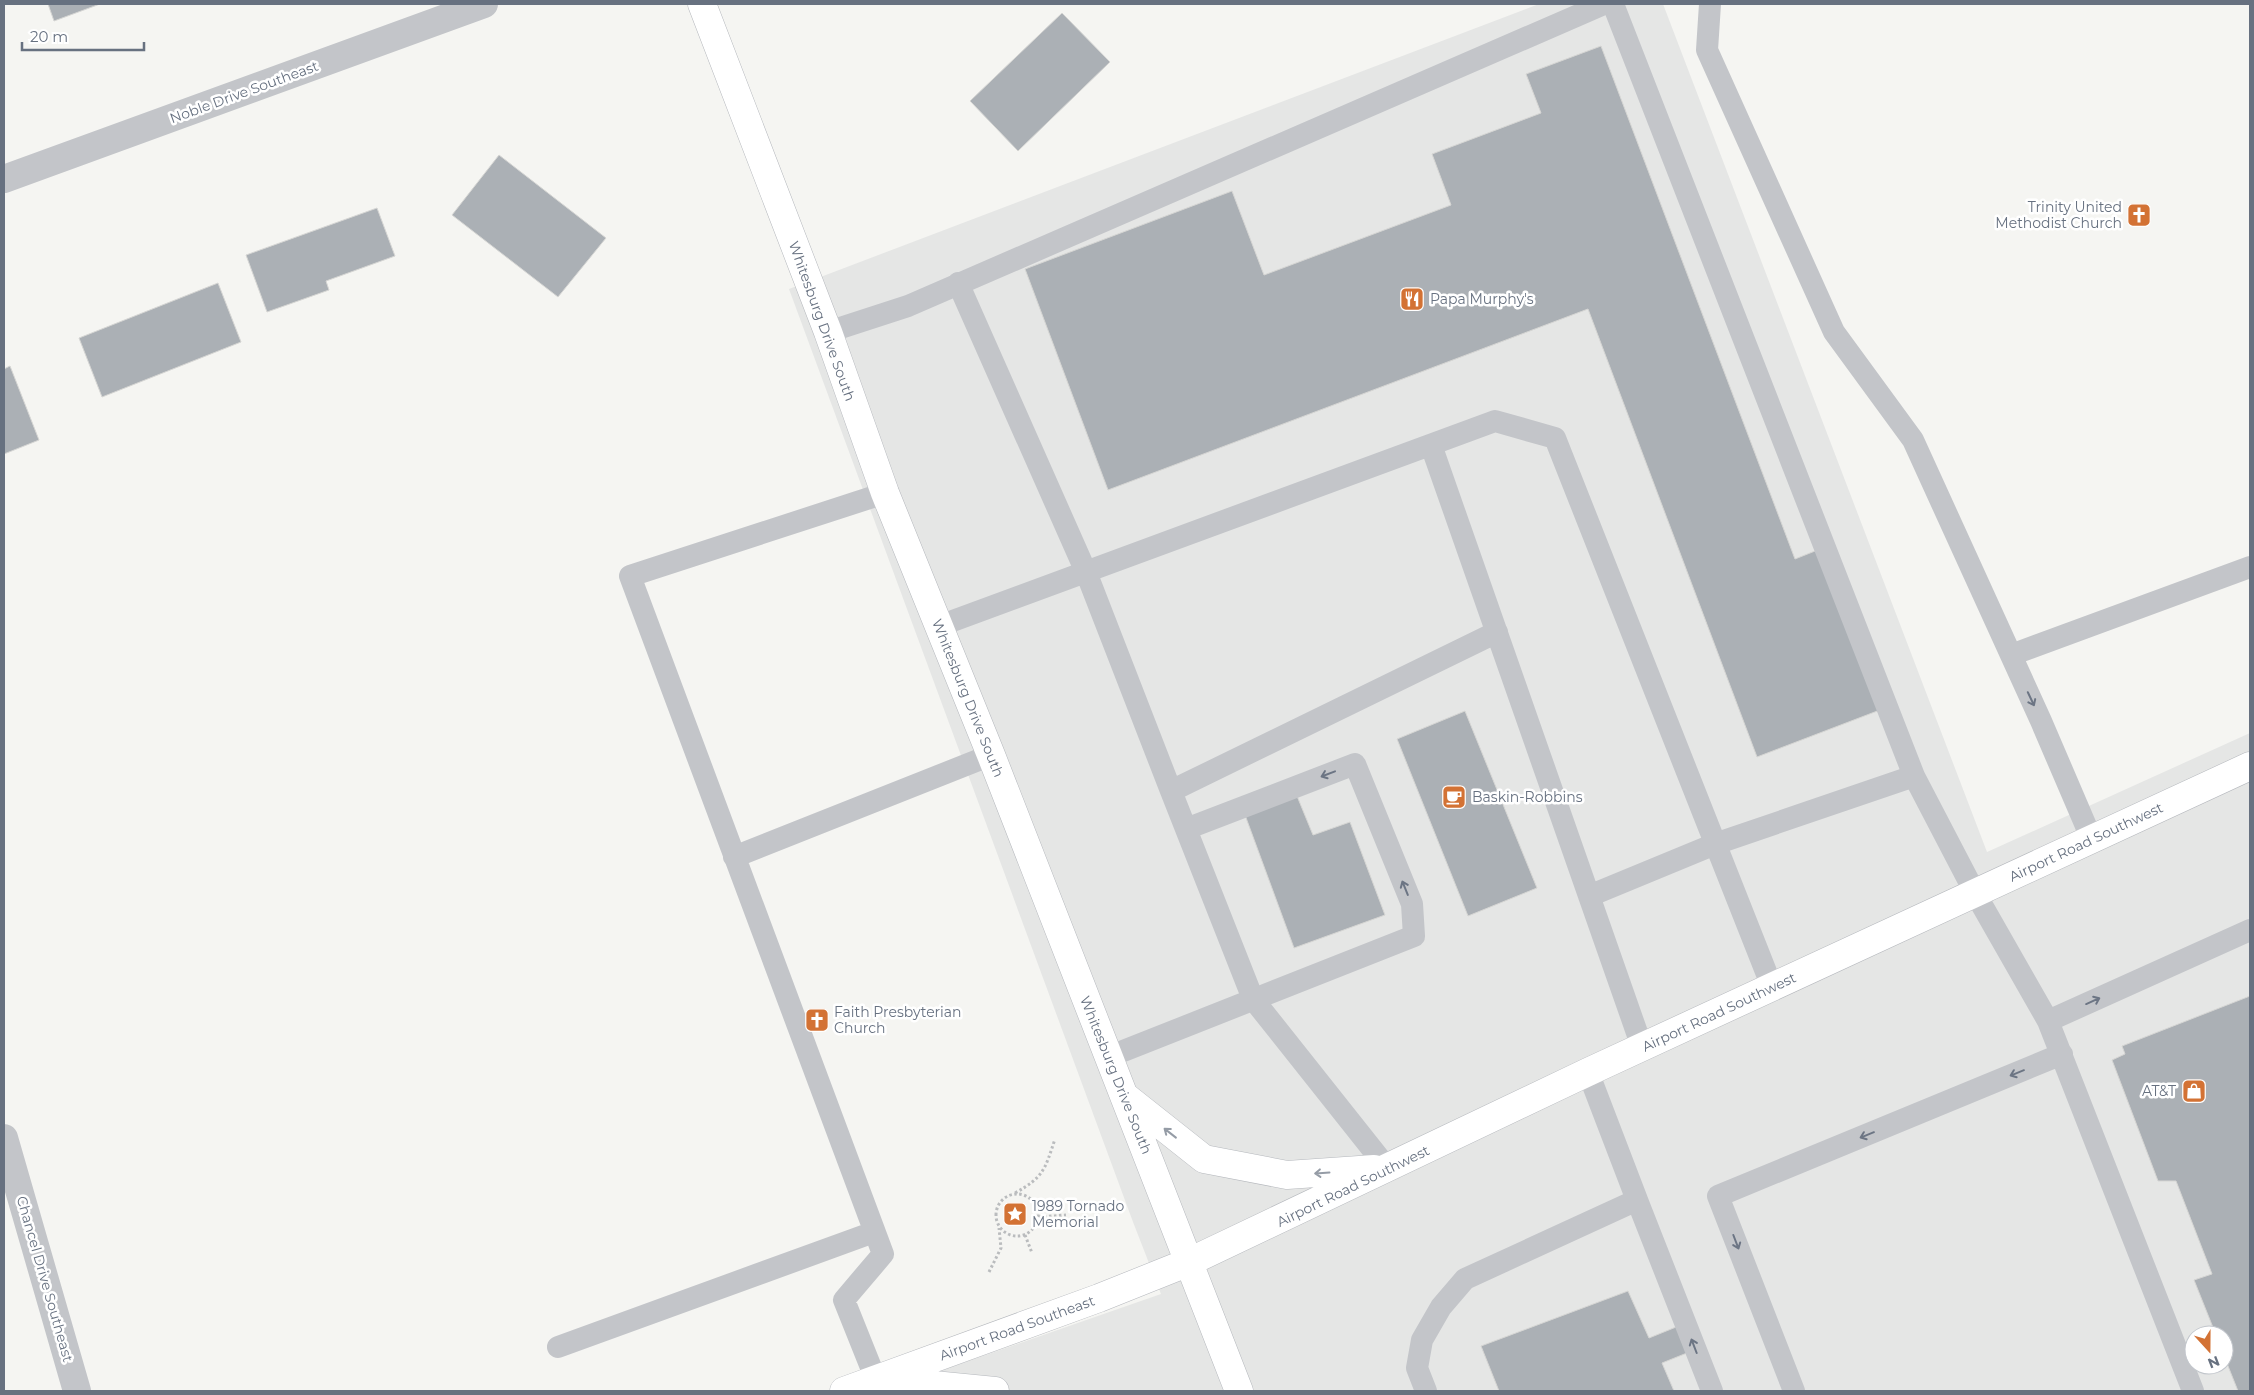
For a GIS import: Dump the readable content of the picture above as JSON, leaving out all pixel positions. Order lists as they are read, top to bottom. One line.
{"streets":{"main road":["Whitesburg Drive South","Airport Road Southwest","Airport Road Southeast"],"street":["Noble Drive Southeast","Chancel Drive Southeast"]},"crossings":[["Whitesburg Drive South","Airport Road Southwest"],["Whitesburg Drive South","Airport Road Southeast"],["Airport Road Southwest","Airport Road Southeast"]],"places":{"church":["Trinity United Methodist Church","Faith Presbyterian Church"],"restaurant":["Papa Murphy's"],"cafe":["Baskin-Robbins"],"shop":["AT&T"],"place":["1989 Tornado Memorial"]},"scale_bar":"20 m","north":"bottom"}
